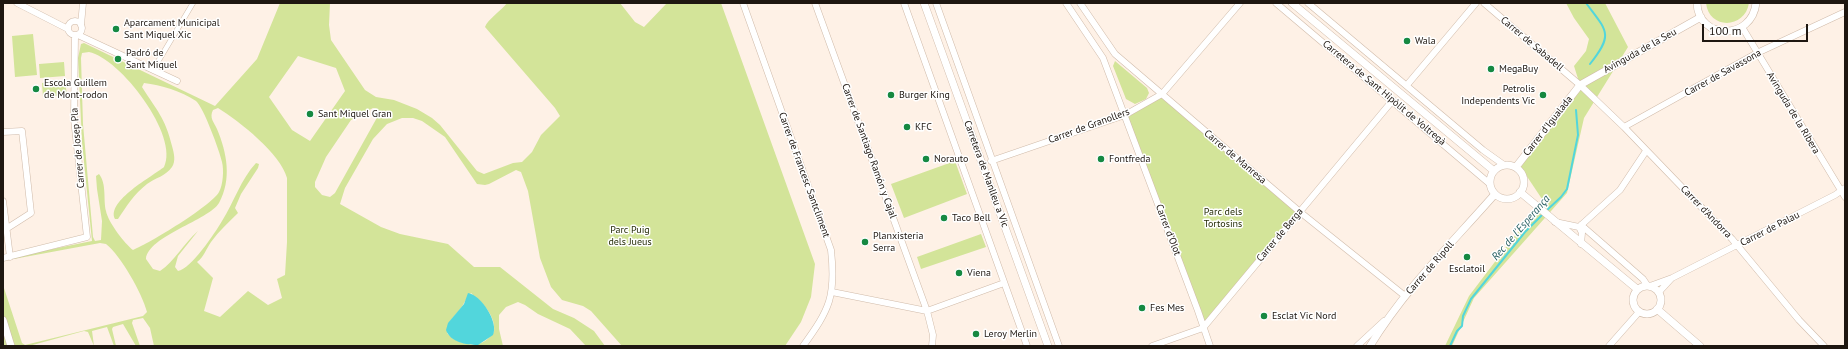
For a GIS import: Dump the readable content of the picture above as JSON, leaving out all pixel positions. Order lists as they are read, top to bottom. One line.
{"streets":{"street":["Carrer de Sabadell","Avinguda de la Seu","Carrer de Savassona","Carretera de Sant Hipòlit de Voltregà","Avinguda de la Ribera","Carrer de Granollers","Carrer d'Igualada","Carrer de Josep Pla","Carrer de Santiago Ramón y Cajal","Carrer de Manresa","Carretera de Manlleu a Vic","Carrer de Francesc Santcliment","Carrer d'Andorra","Carrer de Palau","Carrer d'Olot","Carrer de Berga","Carrer de Ripoll"]},"crossings":[["Carrer de Sabadell","Avinguda de la Seu"],["Carrer de Sabadell","Carrer d'Igualada"],["Carrer de Sabadell","Carrer d'Andorra"],["Avinguda de la Seu","Carrer d'Igualada"],["Avinguda de la Seu","Carrer d'Andorra"],["Carrer de Savassona","Avinguda de la Ribera"],["Carrer de Savassona","Carrer d'Andorra"],["Carretera de Sant Hipòlit de Voltregà","Carrer d'Igualada"],["Carretera de Sant Hipòlit de Voltregà","Carrer de Berga"],["Carretera de Sant Hipòlit de Voltregà","Carrer de Ripoll"],["Avinguda de la Ribera","Carrer de Palau"],["Carrer de Granollers","Carrer de Manresa"],["Carrer de Granollers","Carretera de Manlleu a Vic"],["Carrer de Granollers","Carrer d'Olot"],["Carrer d'Igualada","Carrer d'Andorra"],["Carrer d'Igualada","Carrer de Ripoll"],["Carrer de Manresa","Carrer de Berga"],["Carrer de Manresa","Carrer de Ripoll"],["Carrer d'Andorra","Carrer de Palau"],["Carrer d'Olot","Carrer de Berga"]],"water":["Rec de l'Esperança"],"parks":["Parc dels Tortosins","Parc Puig dels Jueus"],"places":["Aparcament Municipal Sant Miquel Xic","Wala","Padró de Sant Miquel","MegaBuy","Escola Guillem de Mont-rodon","Burger King","Petrolis Independents Vic","Sant Miquel Gran","KFC","Norauto","Fontfreda","Taco Bell","Planxisteria Serra","Esclatoil","Viena","Fes Mes","Esclat Vic Nord","Leroy Merlin"],"scale_bar":"100 m"}
